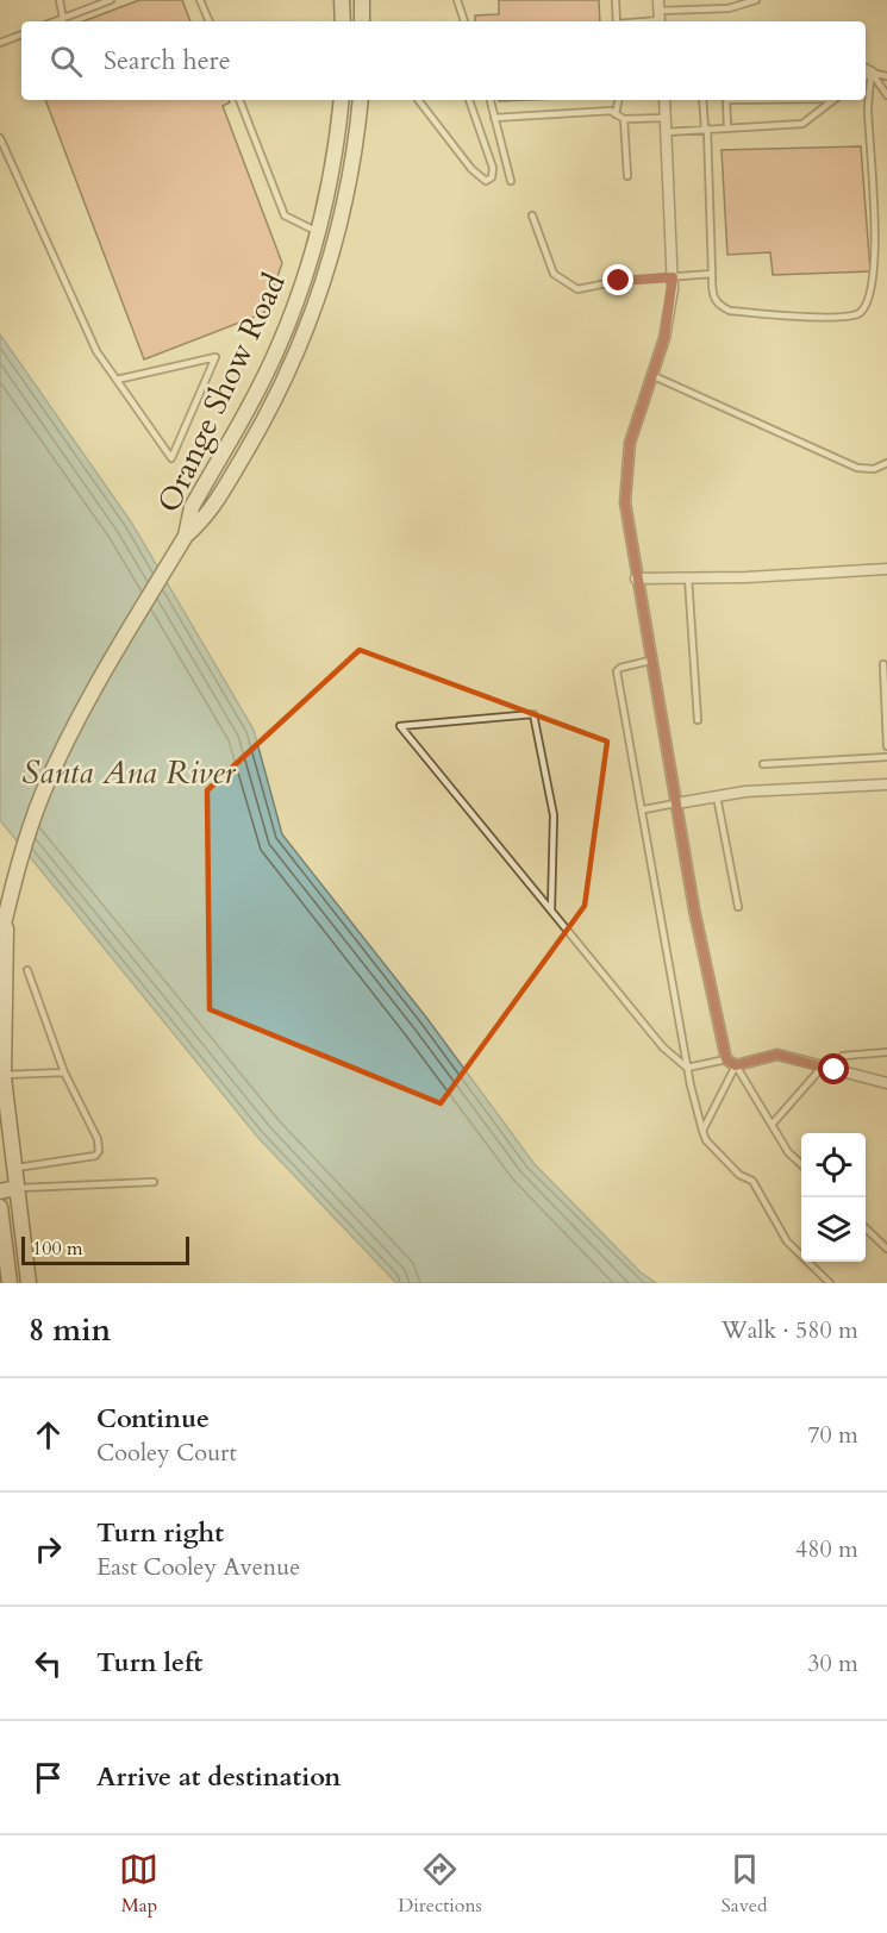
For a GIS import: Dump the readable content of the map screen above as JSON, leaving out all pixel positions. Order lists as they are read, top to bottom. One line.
{"streets":{"main road":["Orange Show Road"]},"water":["Santa Ana River"],"scale_bar":"100 m","page":{"search":"Search here","scale":"100 m","heading":["8 min","Walk · 580 m"],"list":[["Continue","Cooley Court","70 m"],["Turn right","East Cooley Avenue","480 m"],["Turn left","30 m"],"Arrive at destination"],"nav":["Map","Directions","Saved"]}}
